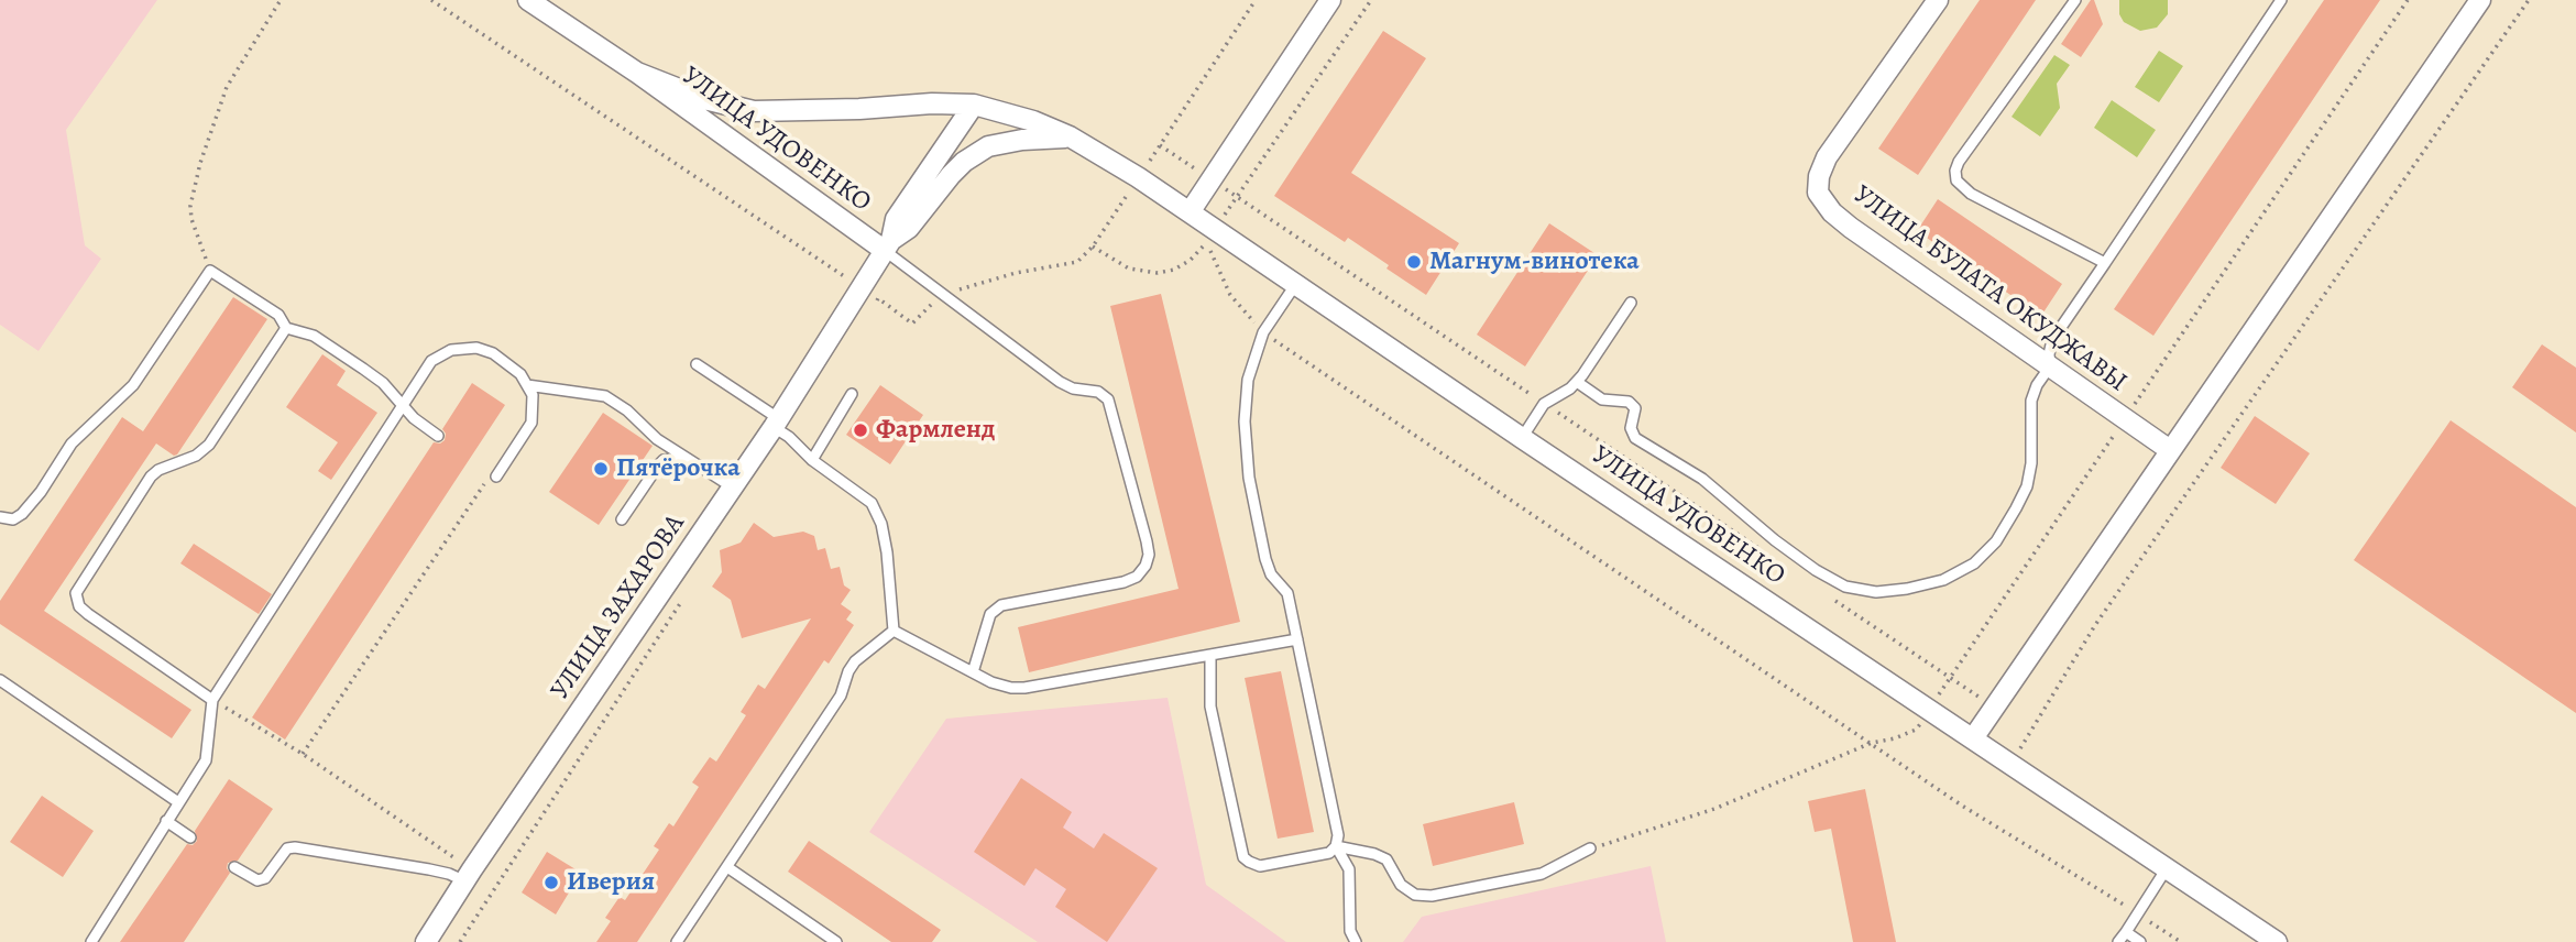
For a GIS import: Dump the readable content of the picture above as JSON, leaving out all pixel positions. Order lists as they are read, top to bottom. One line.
{"streets":{"street":["УЛИЦА УДОВЕНКО","УЛИЦА БУЛАТА ОКУДЖАВЫ","УЛИЦА ЗАХАРОВА"]},"crossings":[["УЛИЦА УДОВЕНКО","УЛИЦА ЗАХАРОВА"]],"places":["Магнум-винотека","Фармленд","Пятёрочка","Иверия"]}
